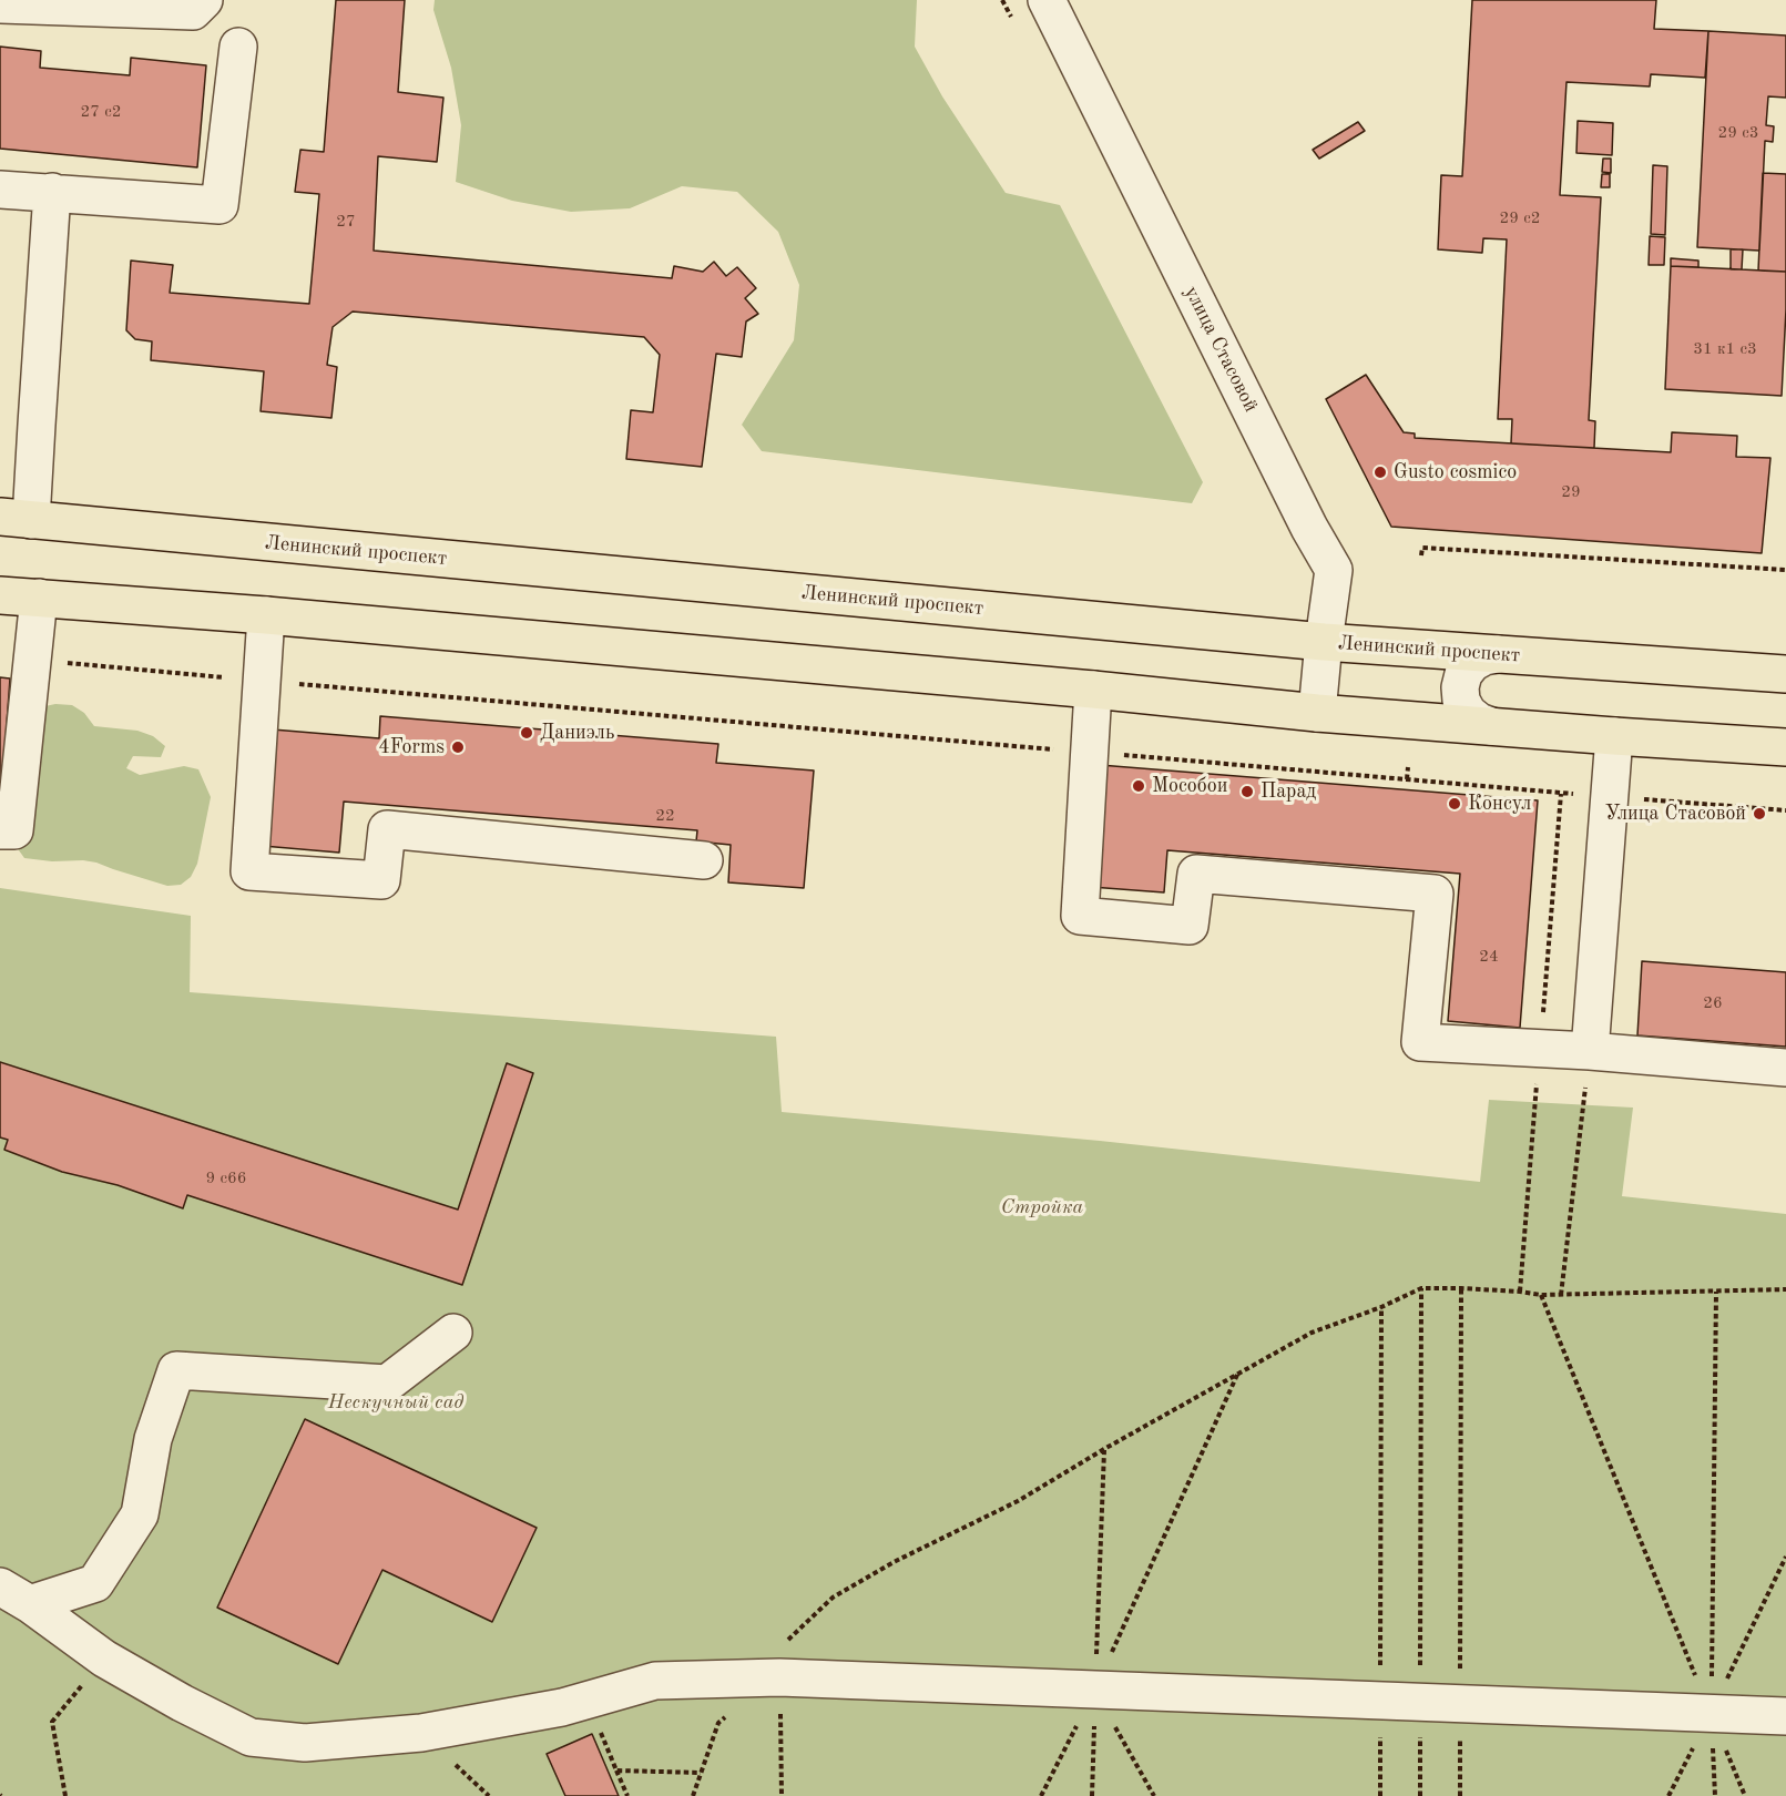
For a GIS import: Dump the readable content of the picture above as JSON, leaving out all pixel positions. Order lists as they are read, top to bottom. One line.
{"streets":{"main road":["Ленинский проспект"],"street":["улица Стасовой"]},"crossings":[["улица Стасовой","Ленинский проспект"]],"parks":["Стройка","Нескучный сад"],"places":["Gusto cosmico","Даниэль","4Forms","Мособои","Парад","Консул","Улица Стасовой"],"house_numbers":["27 с2","29 с3","29 с2","27","31 к1 с3","29","22","24","26","9 с66"]}
